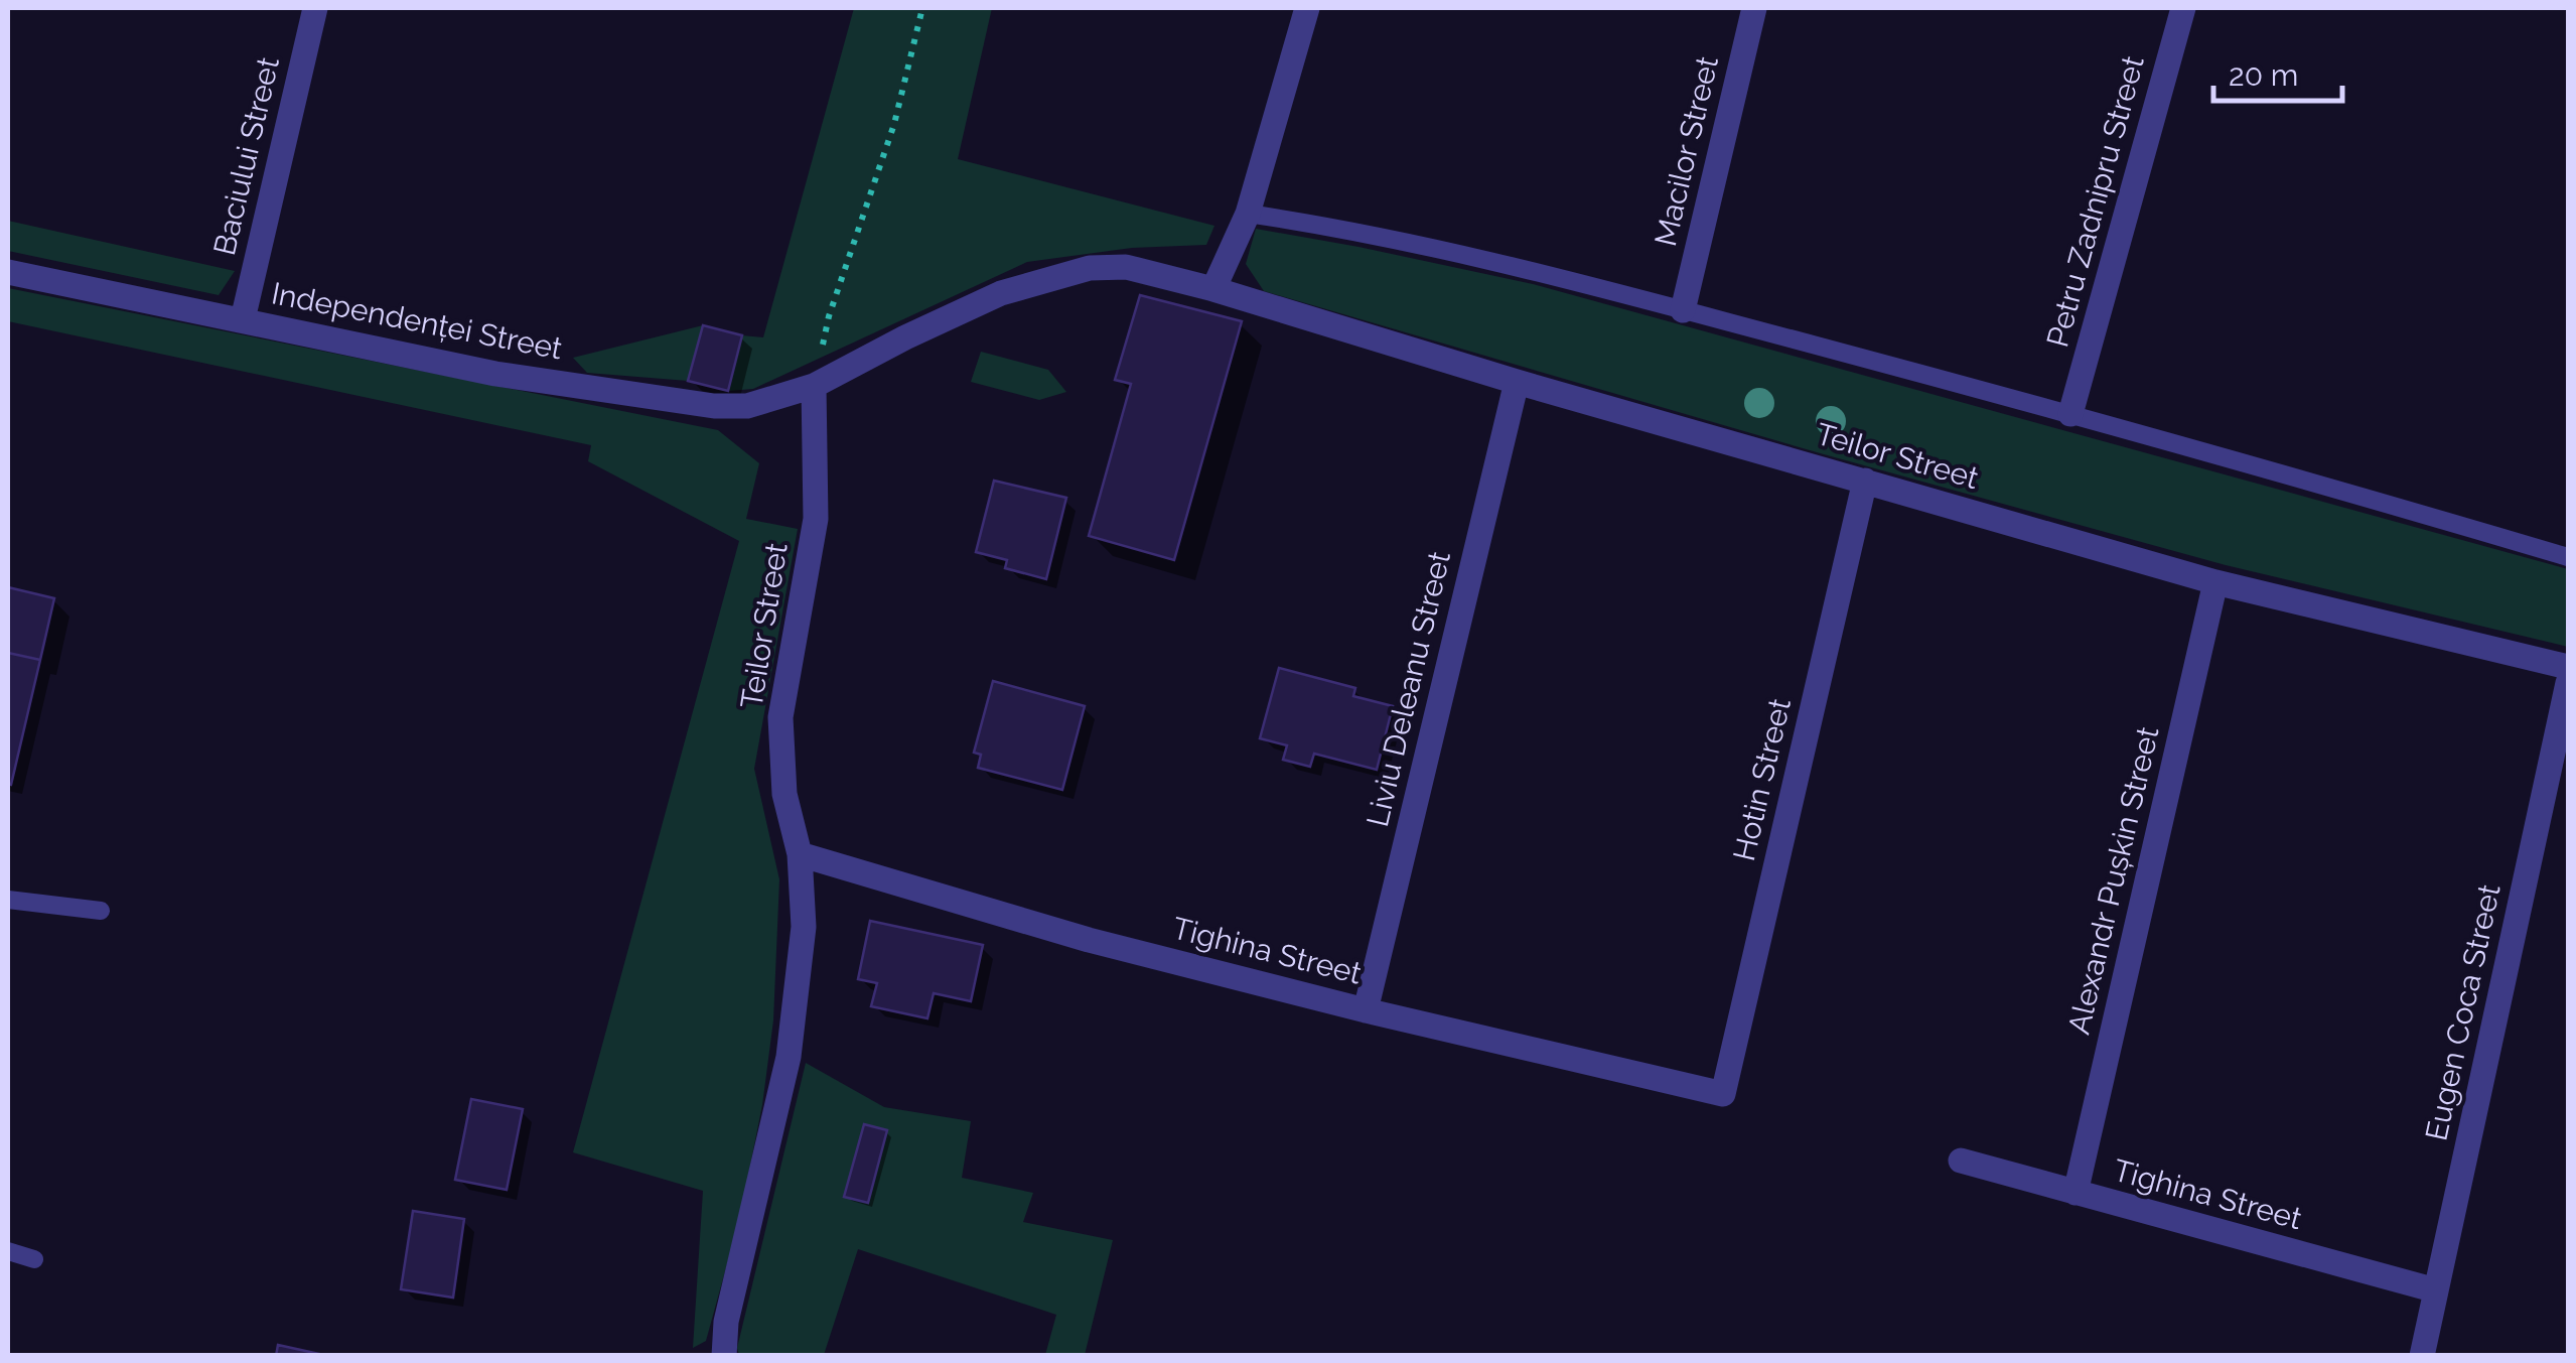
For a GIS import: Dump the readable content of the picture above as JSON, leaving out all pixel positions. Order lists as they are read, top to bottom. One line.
{"streets":{"street":["Macilor Street","Baciului Street","Petru Zadnipru Street","Independenței Street","Teilor Street","Liviu Deleanu Street","Hotin Street","Alexandr Pușkin Street","Tighina Street","Eugen Coca Street"]},"crossings":[["Baciului Street","Independenței Street"],["Independenței Street","Teilor Street"],["Teilor Street","Liviu Deleanu Street"],["Teilor Street","Hotin Street"],["Teilor Street","Alexandr Pușkin Street"],["Teilor Street","Tighina Street"],["Liviu Deleanu Street","Tighina Street"],["Hotin Street","Tighina Street"],["Alexandr Pușkin Street","Tighina Street"],["Tighina Street","Eugen Coca Street"]],"scale_bar":"20 m"}
